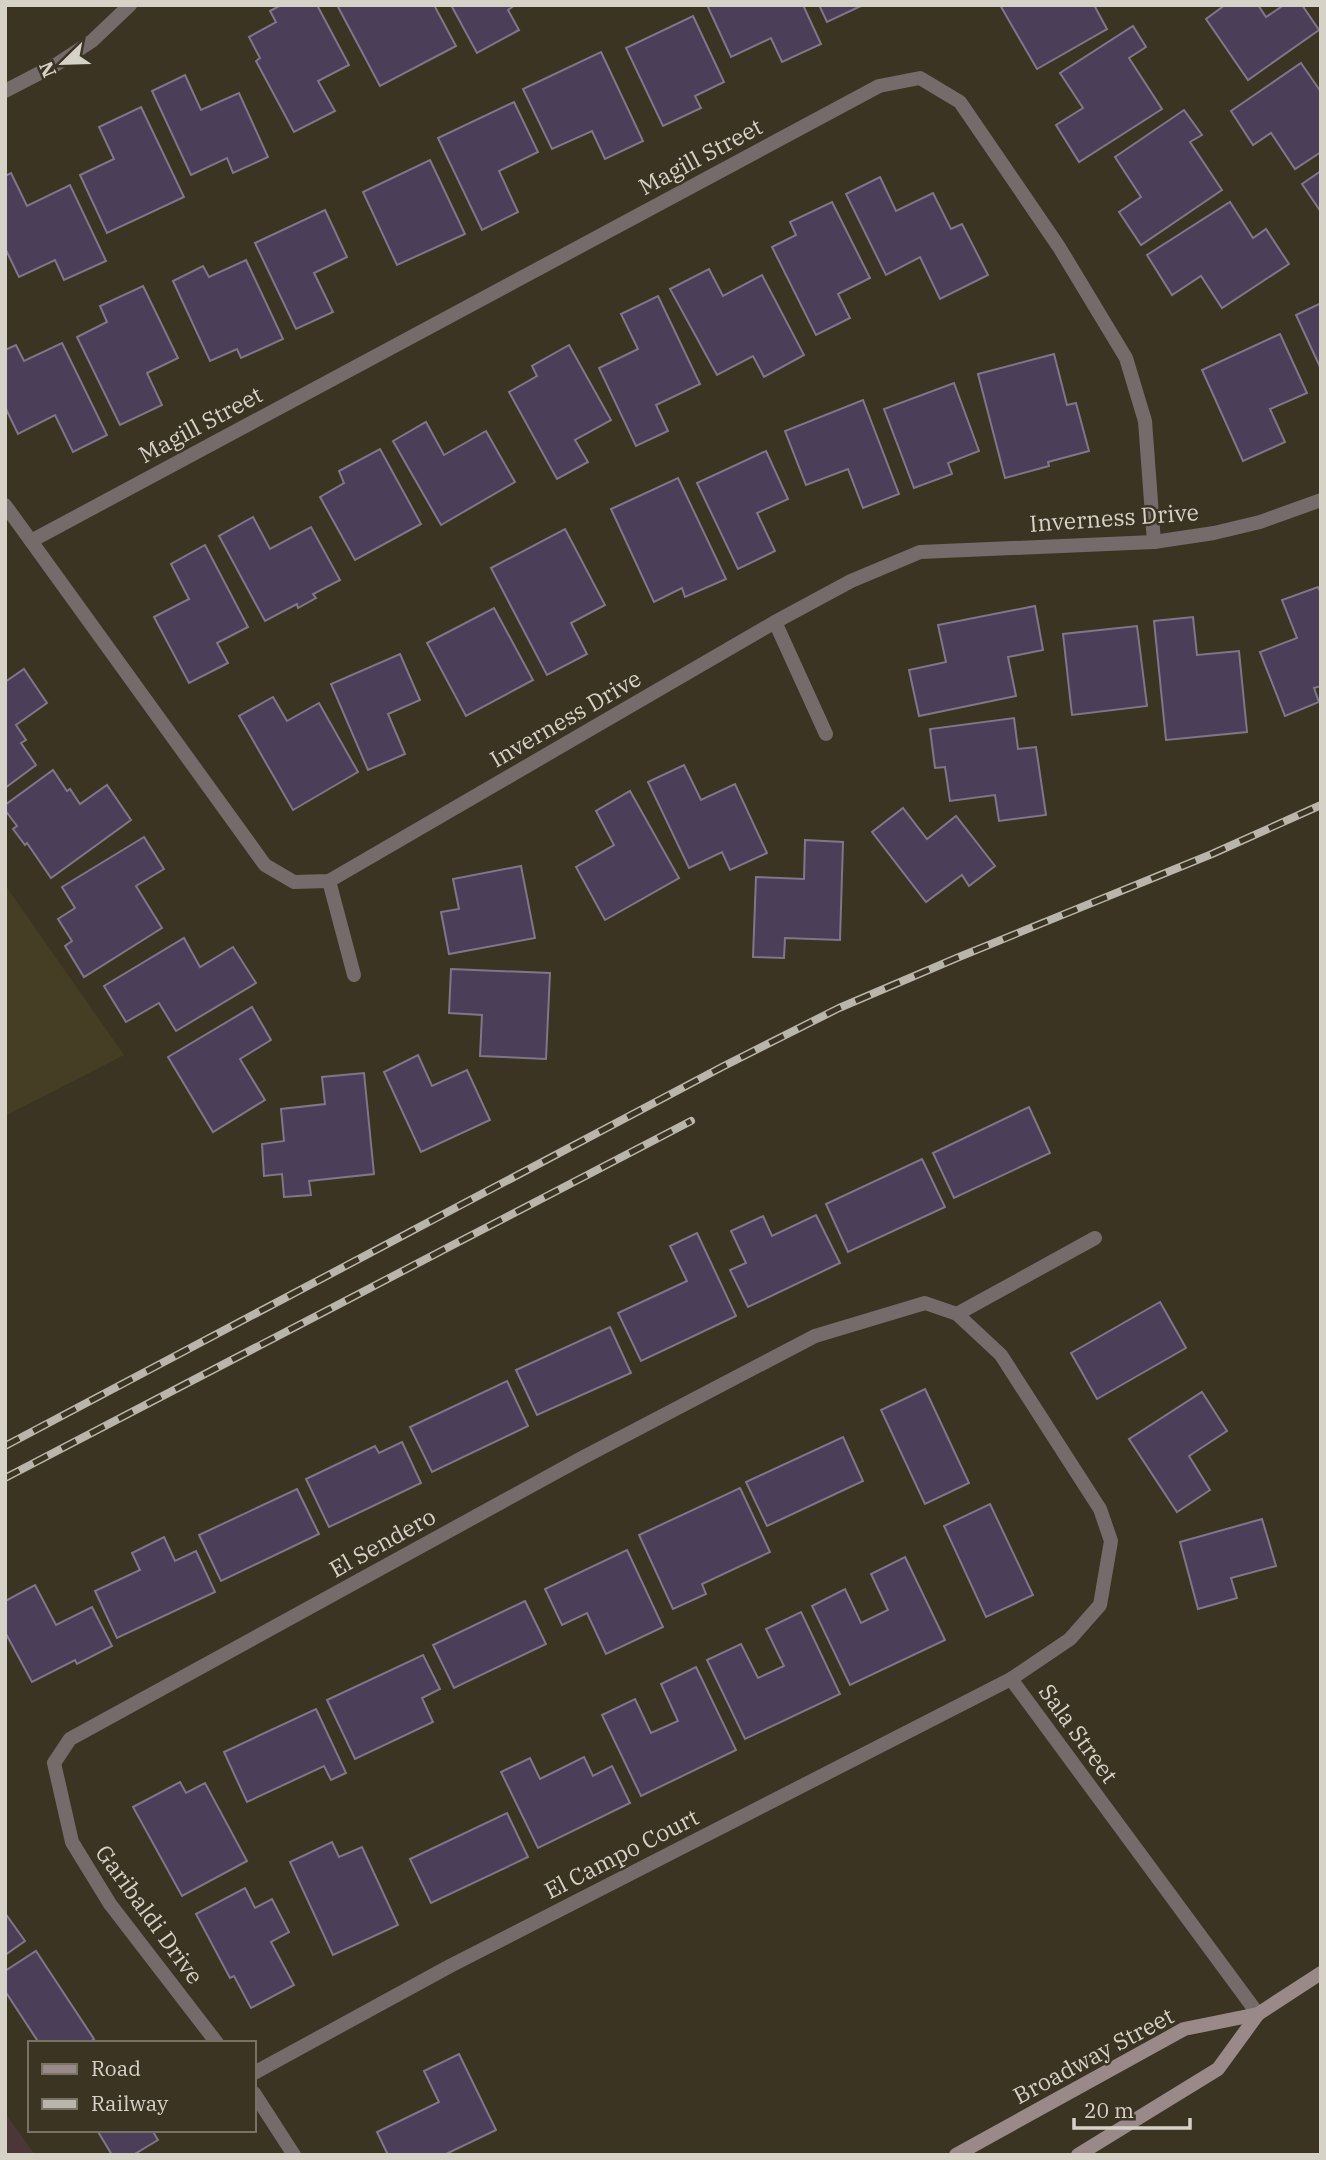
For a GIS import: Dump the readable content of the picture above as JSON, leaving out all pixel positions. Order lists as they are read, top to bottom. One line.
{"streets":{"main road":["Broadway Street"],"street":["Magill Street","Inverness Drive","El Sendero","Sala Street","El Campo Court","Garibaldi Drive"]},"crossings":[["Magill Street","Inverness Drive"],["El Sendero","Sala Street"],["El Sendero","Garibaldi Drive"],["Sala Street","El Campo Court"],["Sala Street","Broadway Street"]],"legend":["Road","Railway"],"scale_bar":"20 m","north":"bottom left"}
